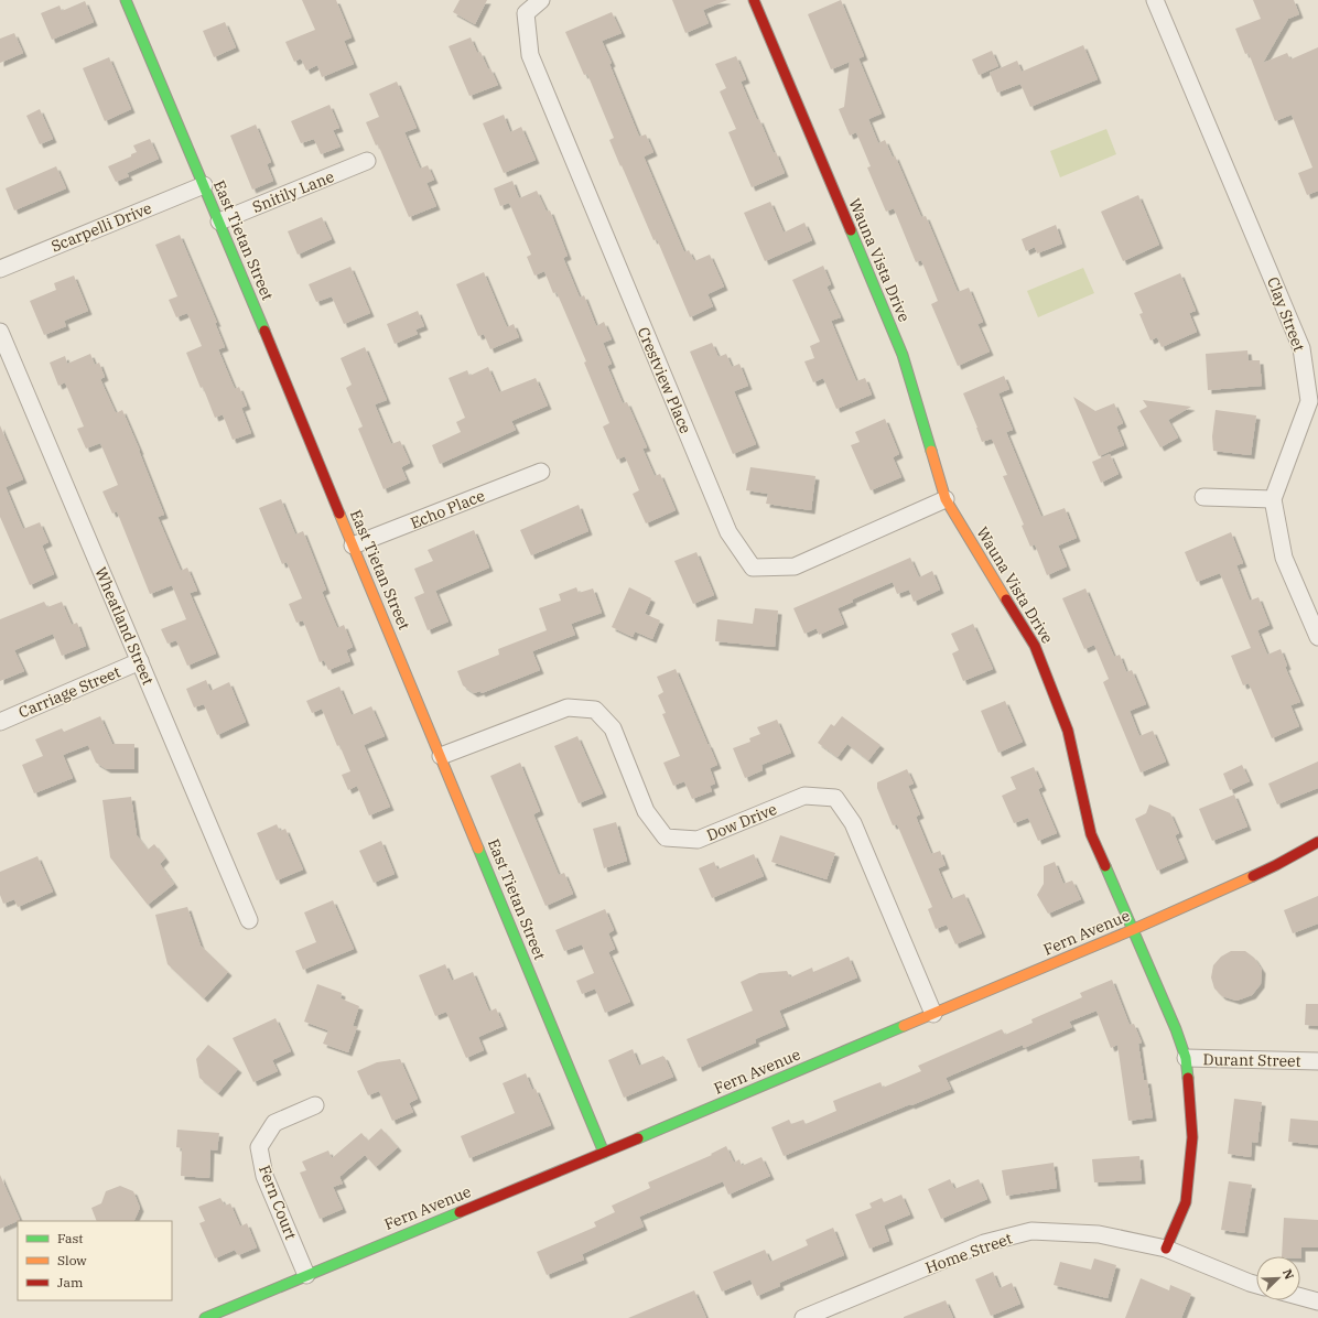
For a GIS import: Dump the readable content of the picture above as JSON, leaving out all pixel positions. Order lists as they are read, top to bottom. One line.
{"streets":{"main road":["East Tietan Street","Wauna Vista Drive","Fern Avenue"],"street":["Snitily Lane","Scarpelli Drive","Clay Street","Crestview Place","Echo Place","Wheatland Street","Carriage Street","Dow Drive","Durant Street","Fern Court","Home Street"]},"crossings":[["Snitily Lane","East Tietan Street"],["Scarpelli Drive","East Tietan Street"],["East Tietan Street","Echo Place"],["East Tietan Street","Dow Drive"],["East Tietan Street","Fern Avenue"],["Wauna Vista Drive","Crestview Place"],["Wauna Vista Drive","Fern Avenue"],["Wauna Vista Drive","Durant Street"],["Wauna Vista Drive","Home Street"],["Wheatland Street","Carriage Street"],["Dow Drive","Fern Avenue"],["Fern Avenue","Fern Court"]],"legend":["Fast","Slow","Jam"],"north":"top right"}
